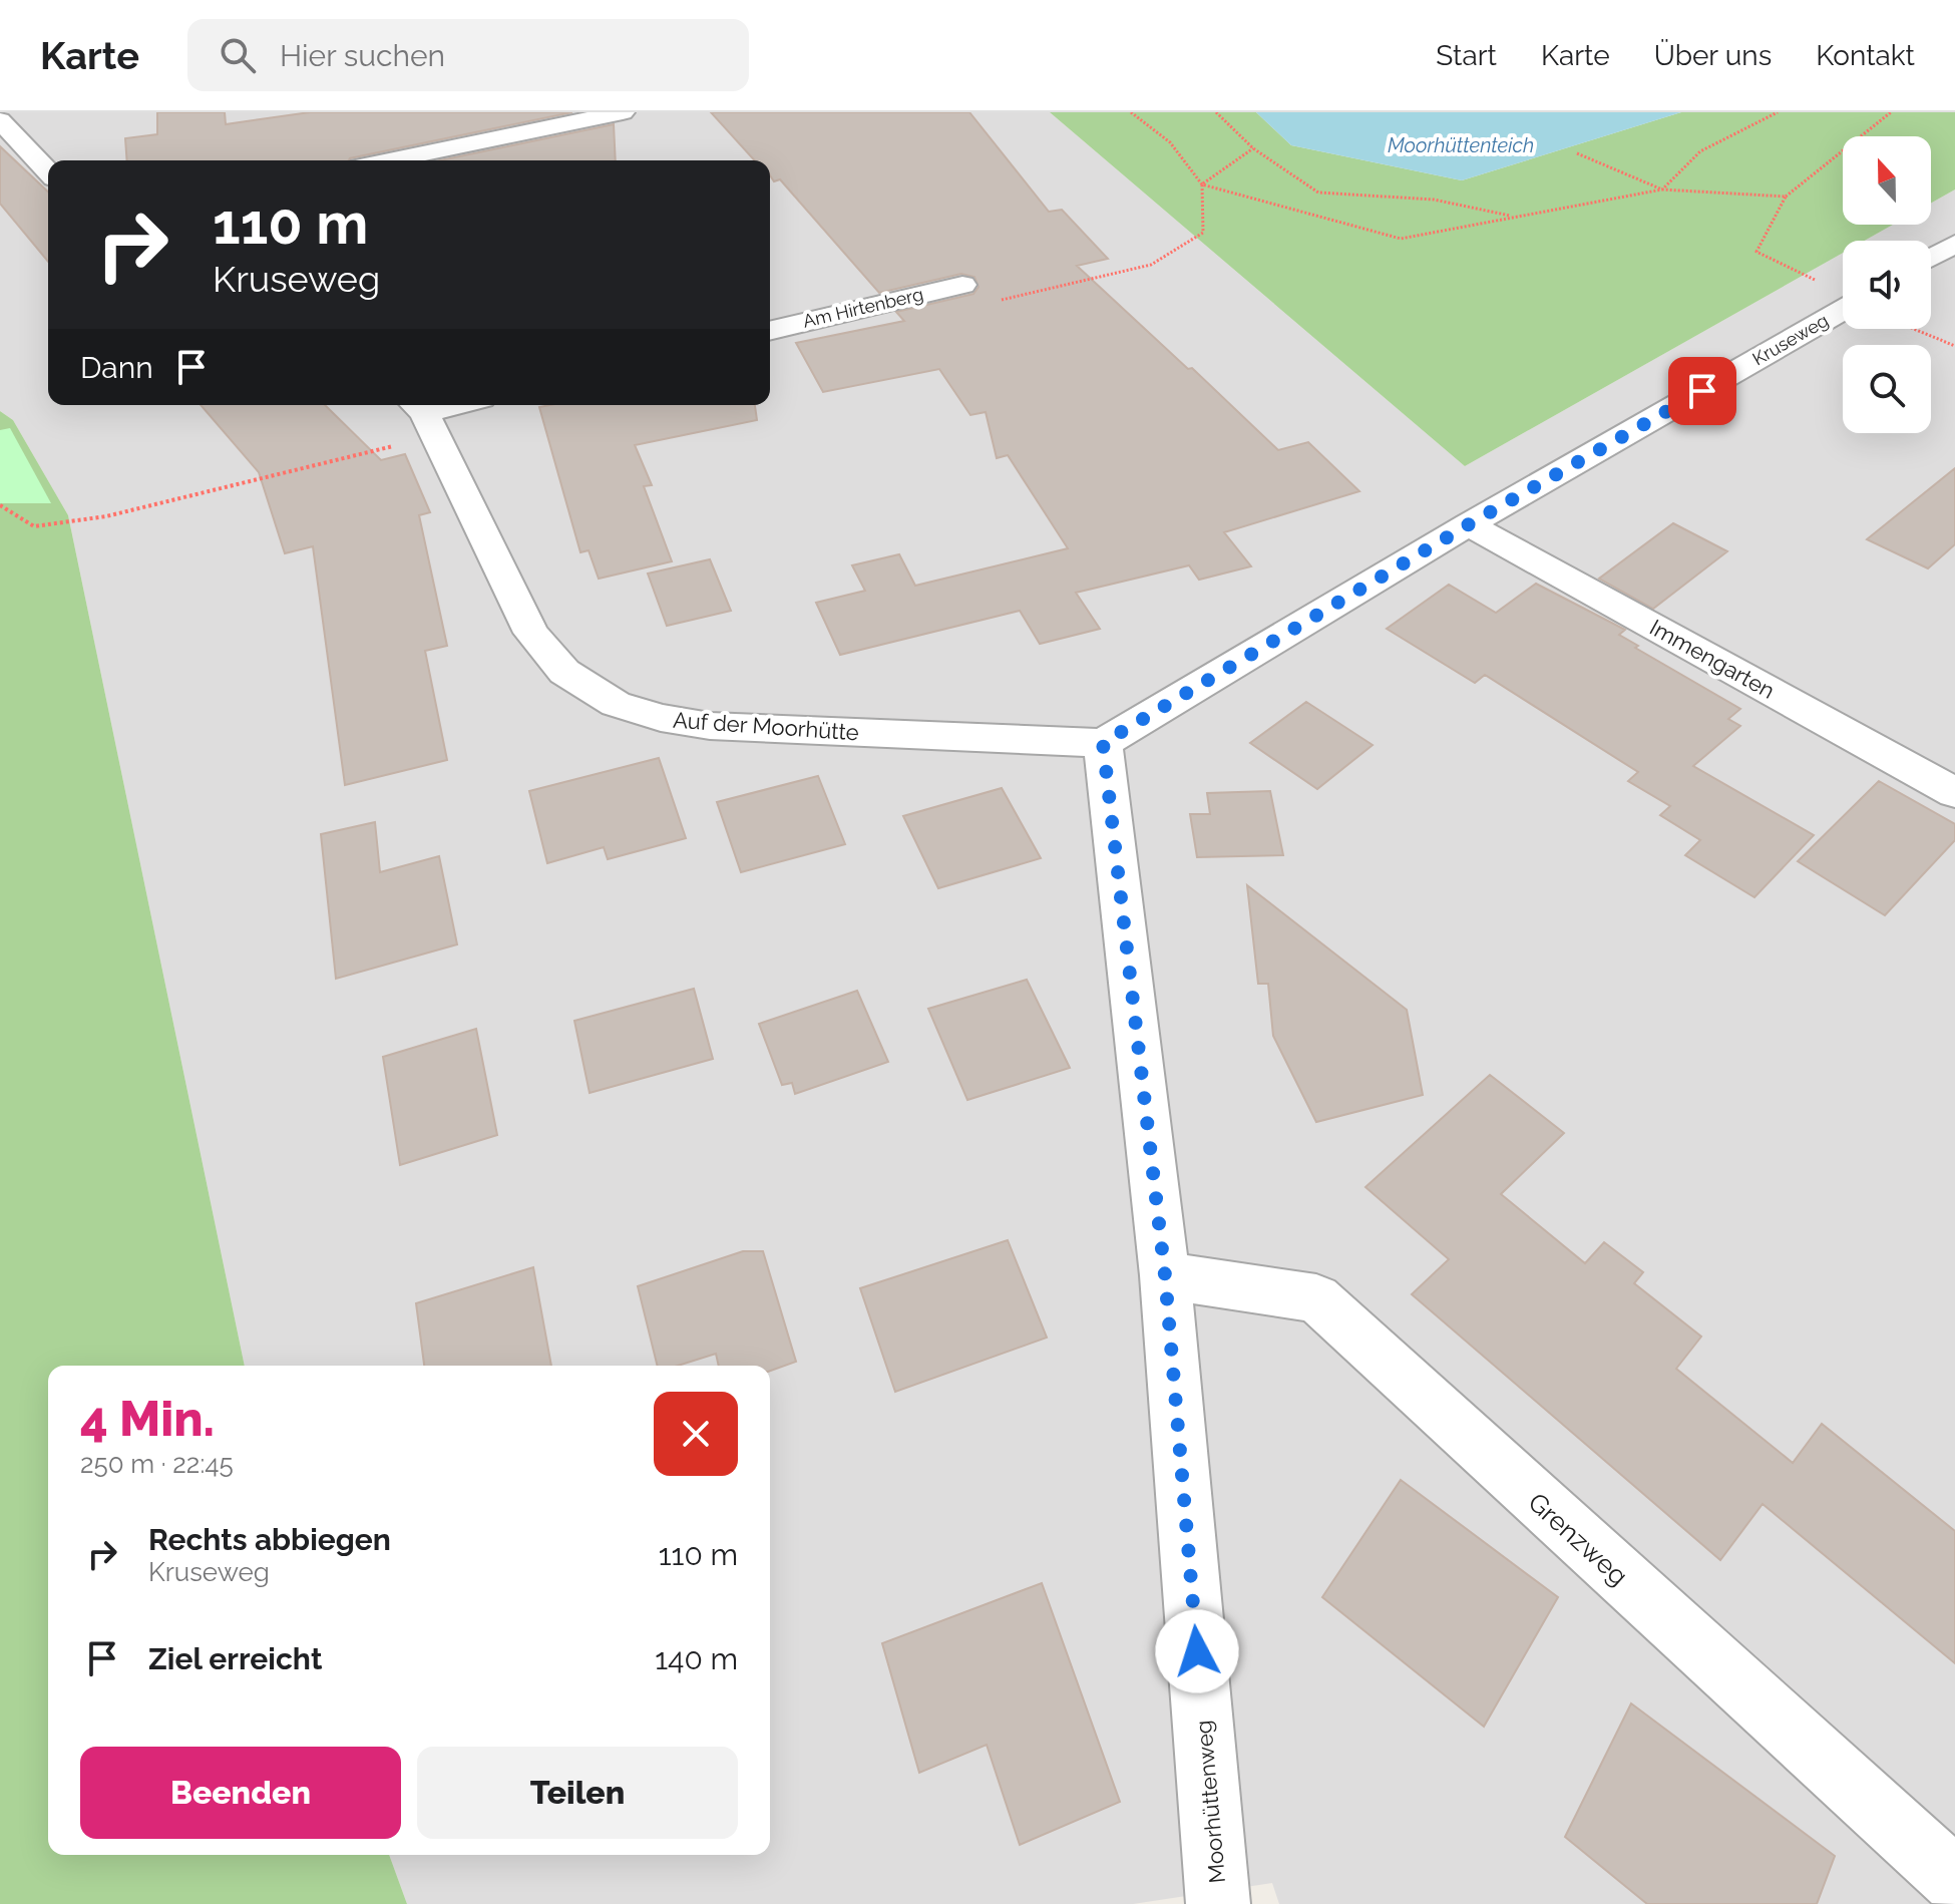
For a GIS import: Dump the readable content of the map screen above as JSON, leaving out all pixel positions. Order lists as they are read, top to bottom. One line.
{"streets":{"street":["Am Hirtenberg","Kruseweg","Immengarten","Auf der Moorhütte","Grenzweg","Moorhüttenweg"]},"crossings":[["Kruseweg","Immengarten"],["Kruseweg","Auf der Moorhütte"],["Kruseweg","Moorhüttenweg"],["Auf der Moorhütte","Moorhüttenweg"],["Grenzweg","Moorhüttenweg"]],"water":["Moorhüttenteich"],"north":"top","page":{"header":"Karte","search":"Hier suchen","nav":["Start","Karte","Über uns","Kontakt"],"turn":["110 m","Kruseweg"],"then":"Dann","heading":["4 Min.","250 m · 22:45"],"list":[{"name":"Rechts abbiegen","note":"Kruseweg","value":"110 m"},{"name":"Ziel erreicht","value":"140 m"}],"buttons":["Beenden","Teilen"]}}
